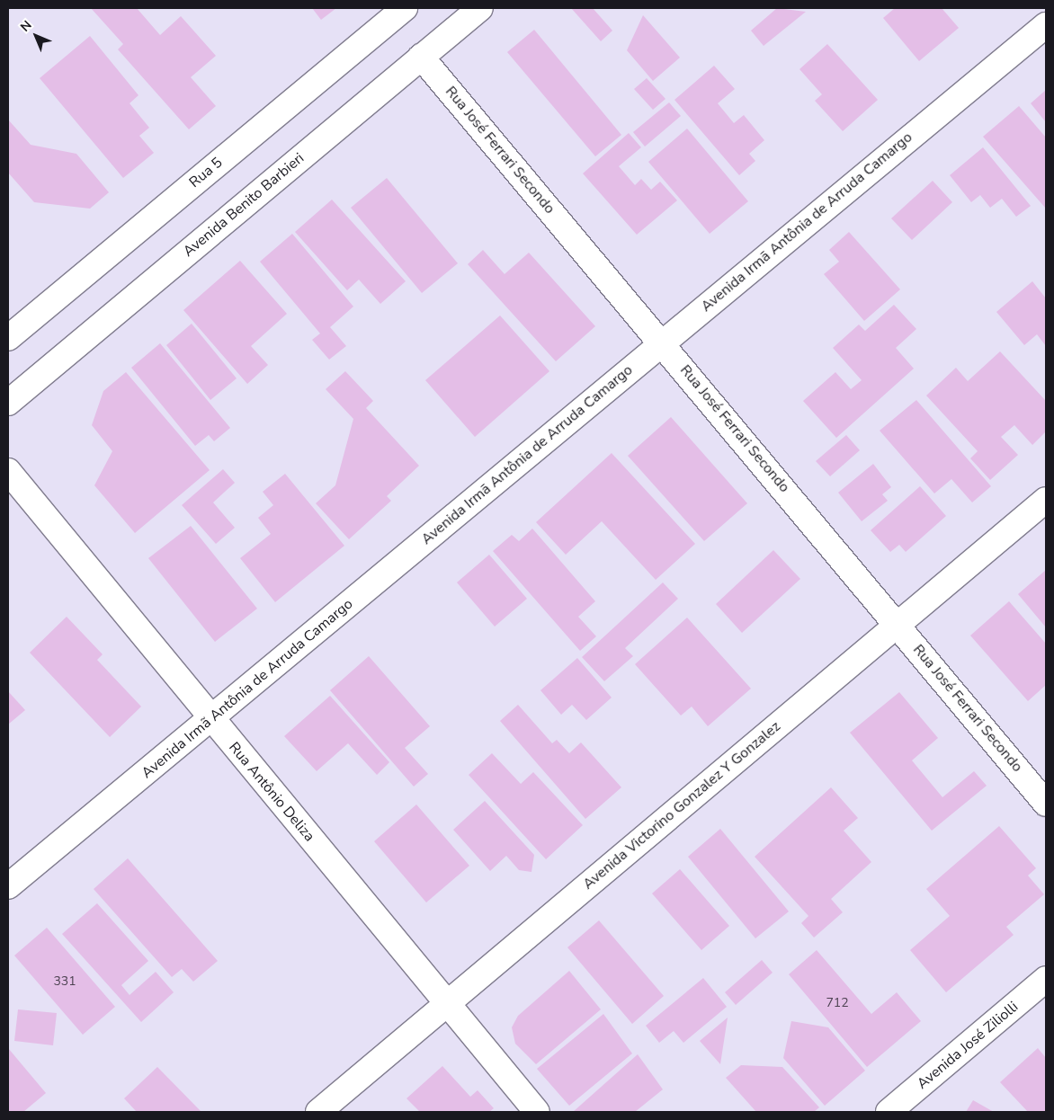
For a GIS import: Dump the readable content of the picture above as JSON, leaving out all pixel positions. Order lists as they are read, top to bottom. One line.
{"streets":{"street":["Rua José Ferrari Secondo","Rua 5","Avenida Benito Barbieri","Avenida Irmã Antônia de Arruda Camargo","Rua Antônio Deliza","Avenida Victorino Gonzalez Y Gonzalez","Avenida José Ziliolli"]},"crossings":[["Rua José Ferrari Secondo","Avenida Benito Barbieri"],["Rua José Ferrari Secondo","Avenida Irmã Antônia de Arruda Camargo"],["Rua José Ferrari Secondo","Avenida Victorino Gonzalez Y Gonzalez"],["Avenida Irmã Antônia de Arruda Camargo","Rua Antônio Deliza"],["Rua Antônio Deliza","Avenida Victorino Gonzalez Y Gonzalez"]],"house_numbers":["331","712"],"north":"top left"}
